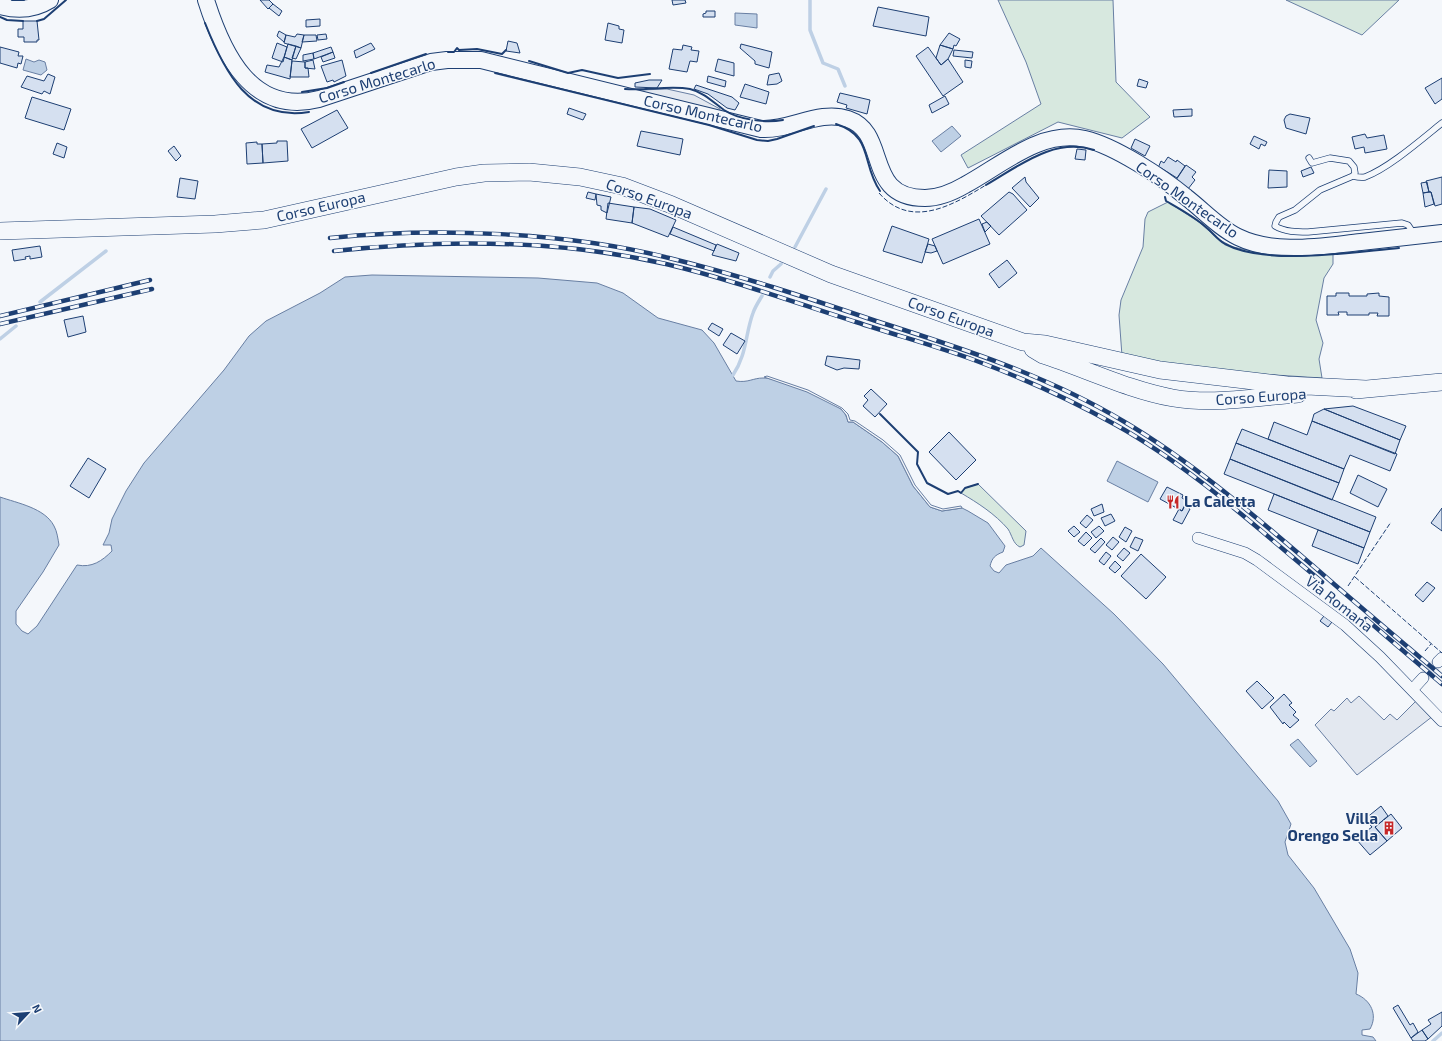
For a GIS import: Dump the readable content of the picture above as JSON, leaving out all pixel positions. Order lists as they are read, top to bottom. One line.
{"streets":{"main road":["Corso Montecarlo","Corso Europa"],"street":["Via Romana"]},"places":{"restaurant":["La Caletta"],"building":["Villa Orengo Sella"]},"north":"top right"}
